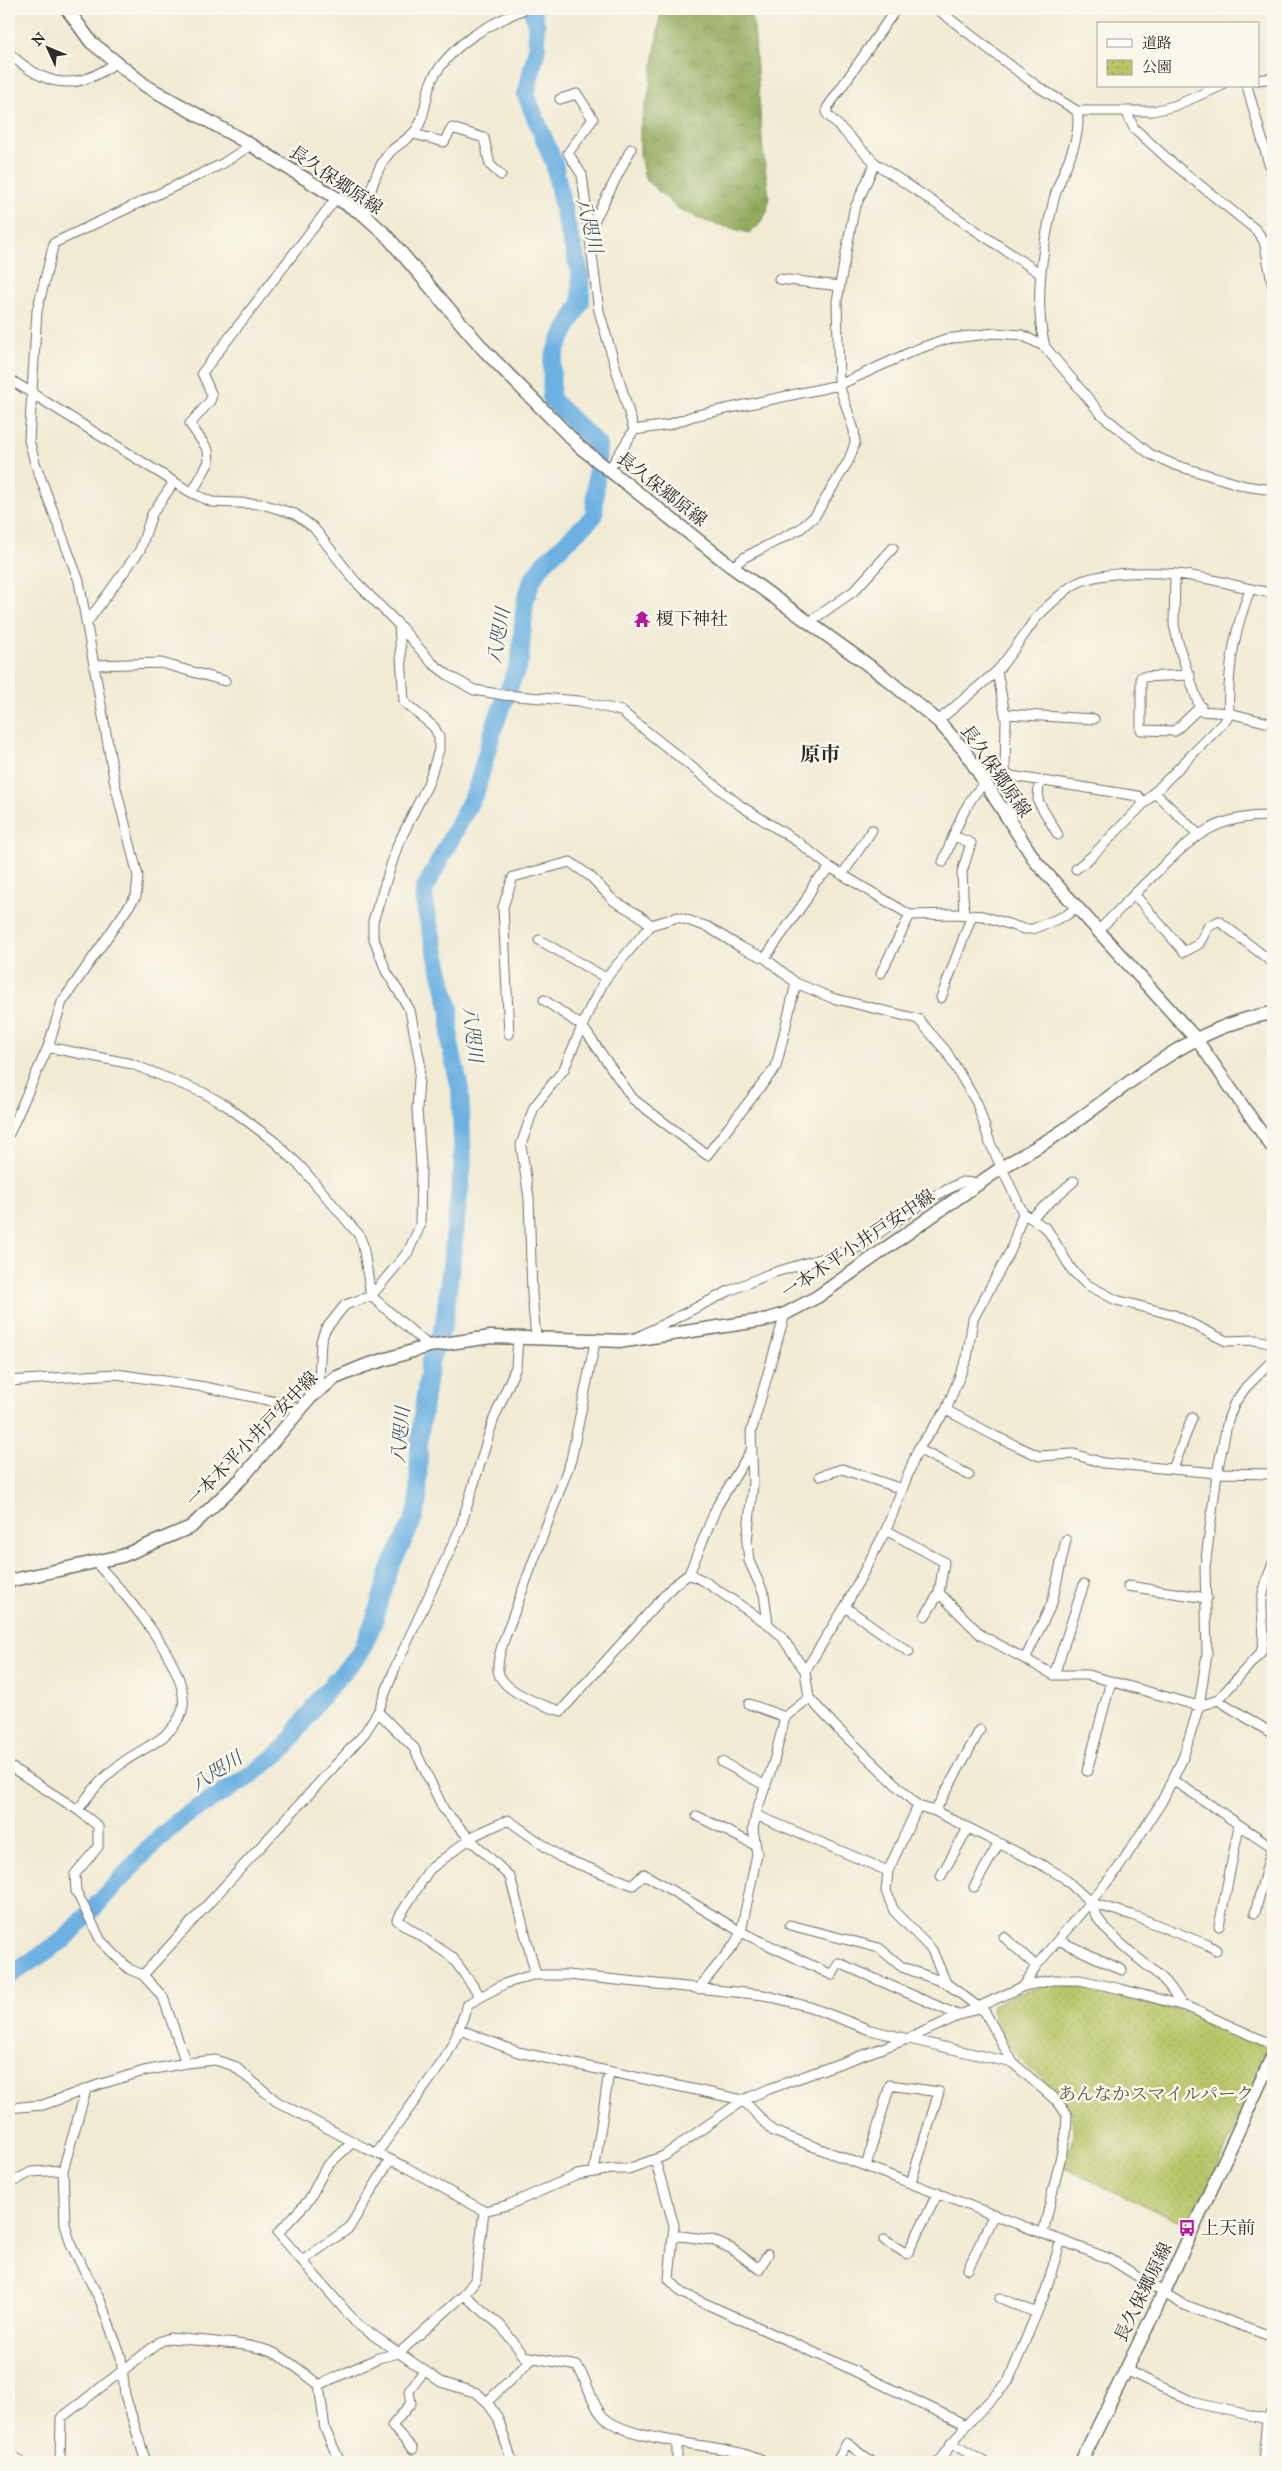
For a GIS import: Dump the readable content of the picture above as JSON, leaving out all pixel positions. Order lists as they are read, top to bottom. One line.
{"streets":{"main road":["長久保郷原線","一本木平小井戸安中線"]},"crossings":[["長久保郷原線","一本木平小井戸安中線"]],"districts":["原市"],"water":["八咫川"],"parks":["あんなかスマイルパーク"],"places":{"temple":["榎下神社"],"bus stop":["上天前"]},"legend":["道路","公園"],"north":"top left"}
